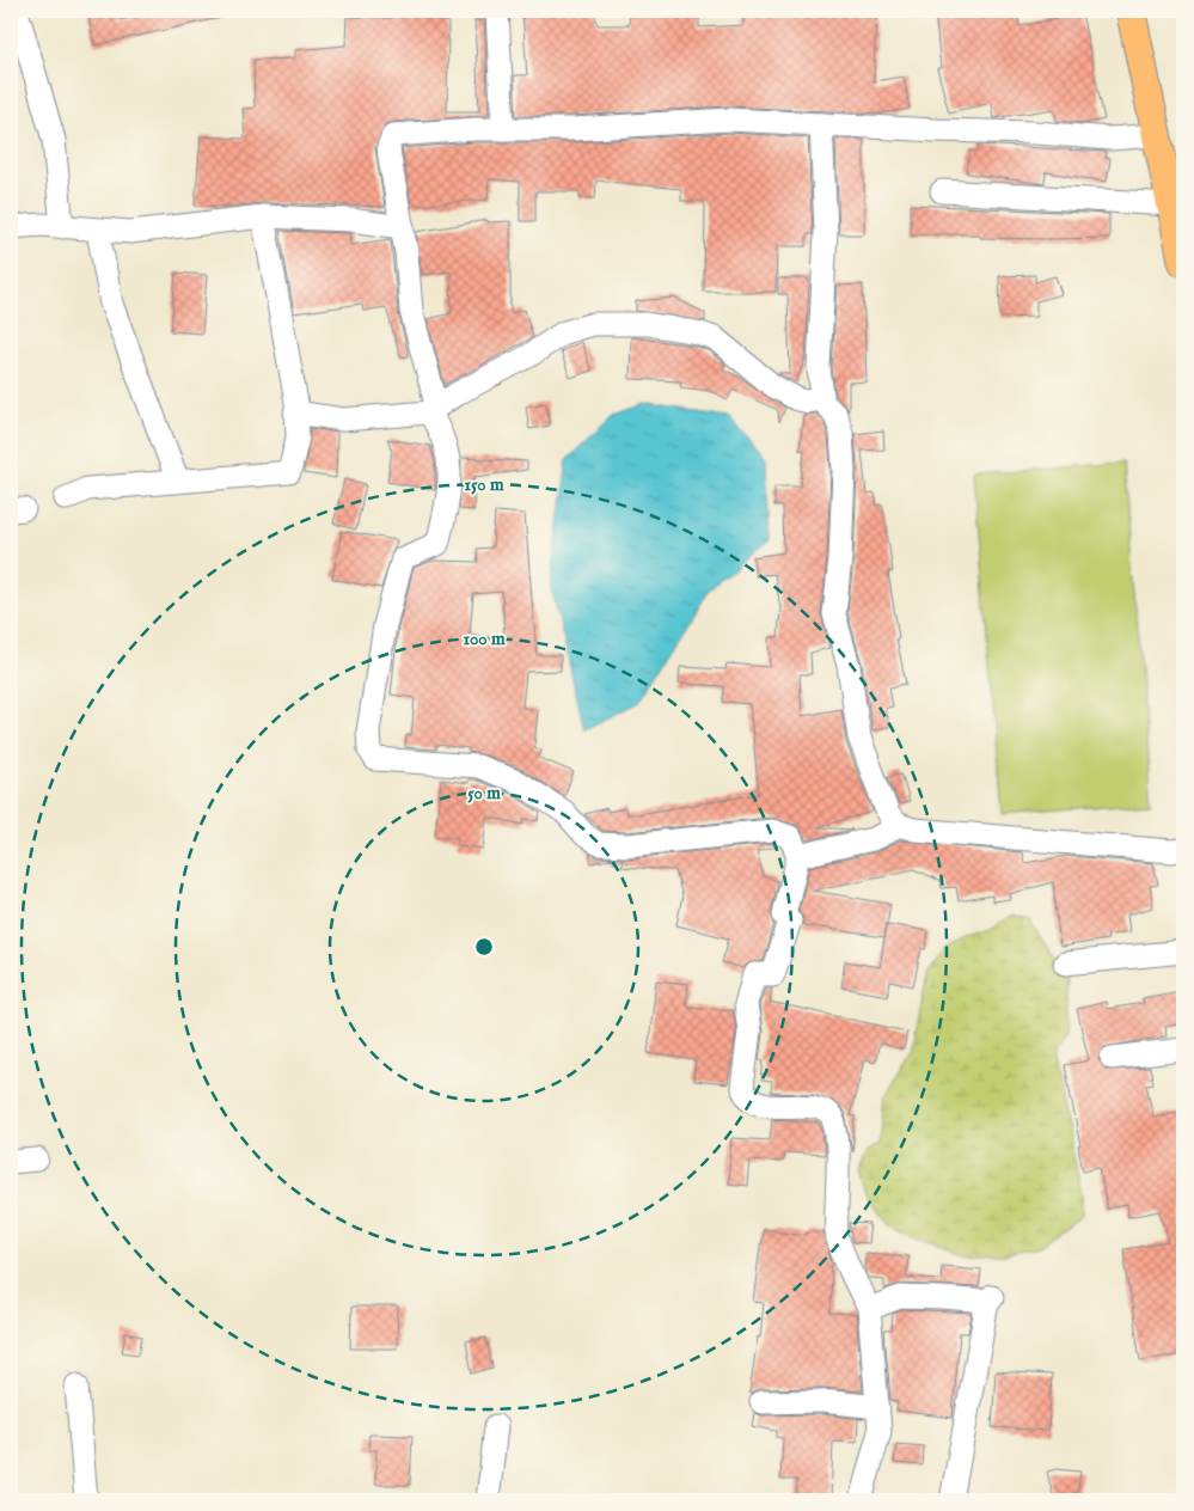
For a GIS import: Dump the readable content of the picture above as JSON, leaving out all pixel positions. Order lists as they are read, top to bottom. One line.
{"rings":["150 m","100 m","50 m"]}
